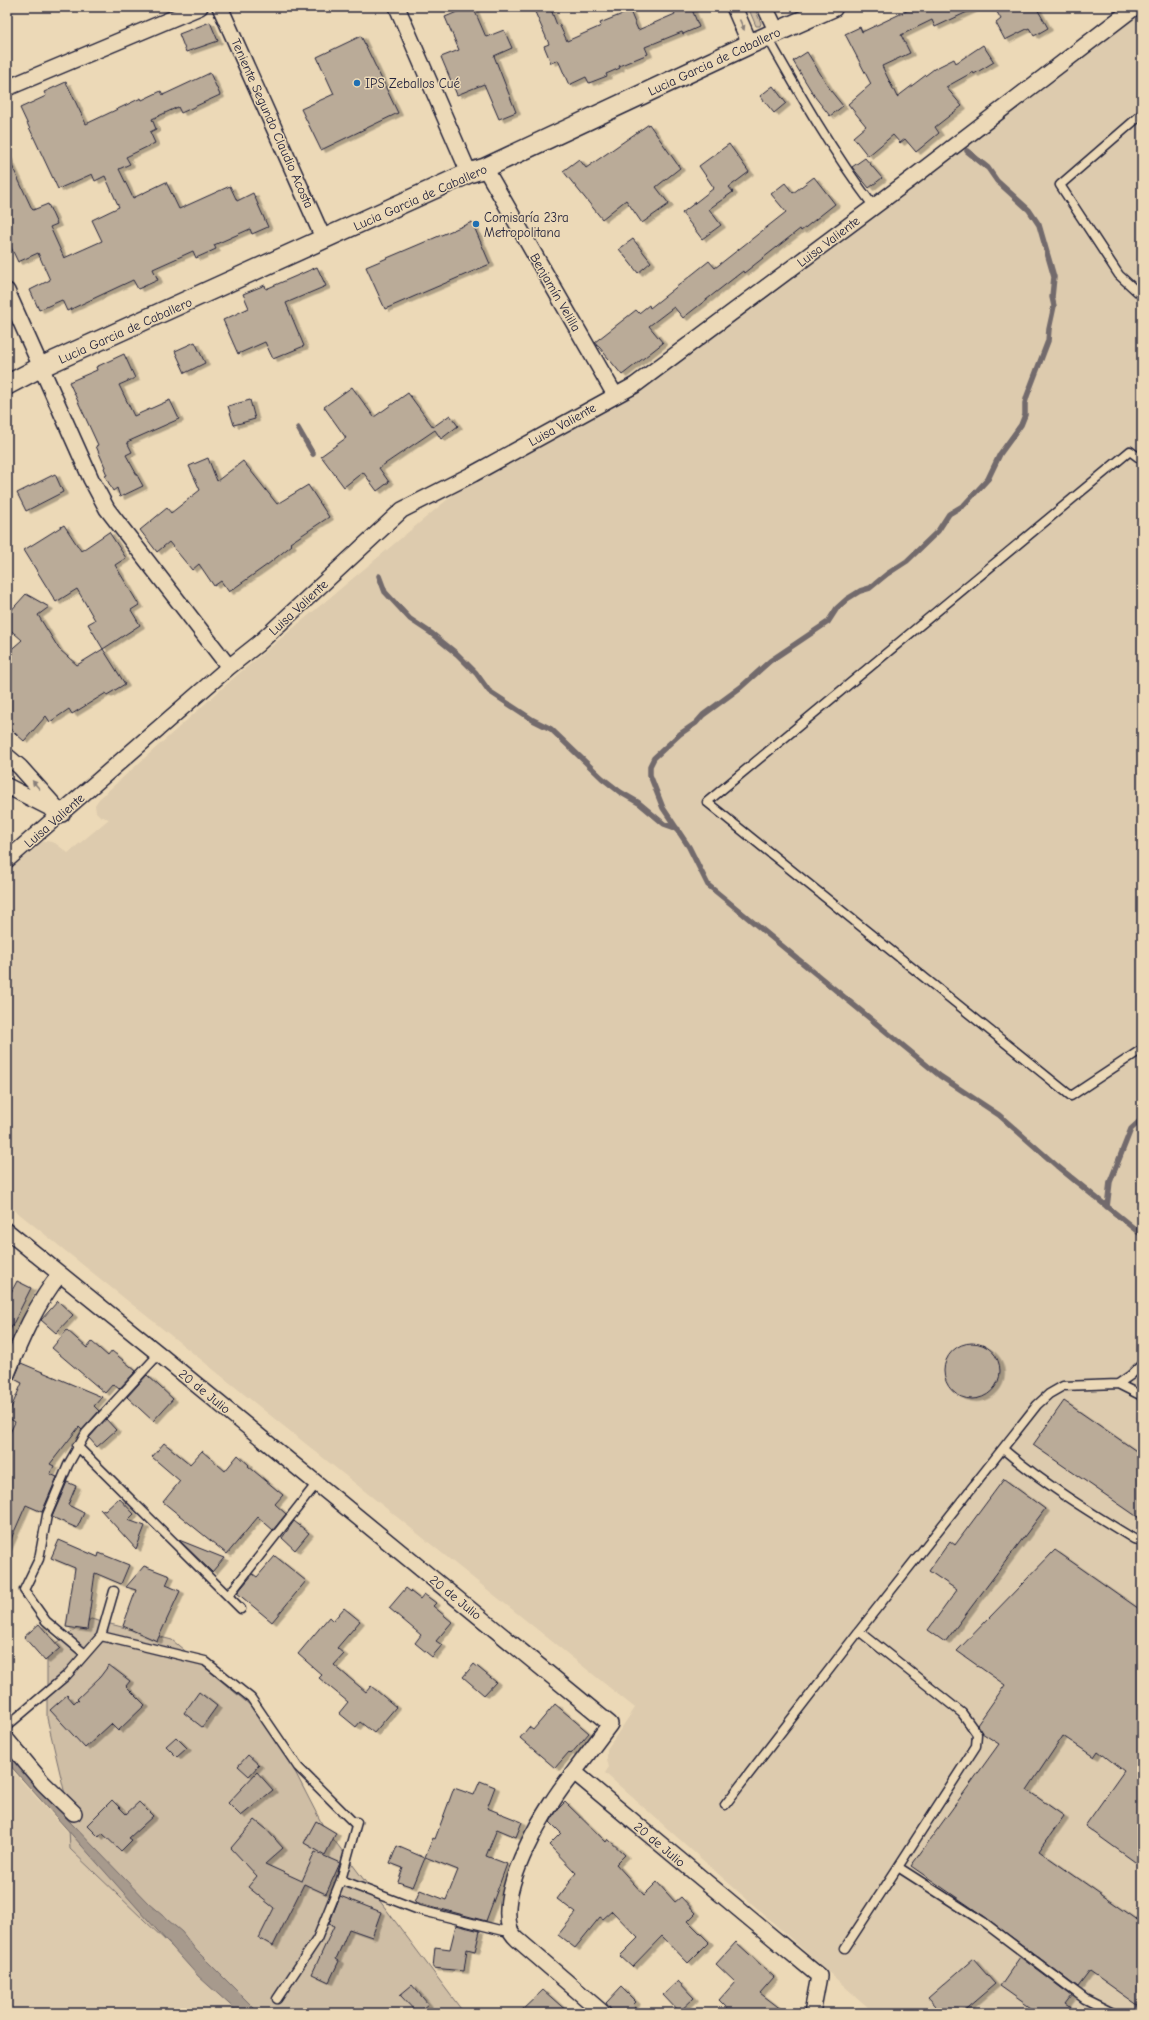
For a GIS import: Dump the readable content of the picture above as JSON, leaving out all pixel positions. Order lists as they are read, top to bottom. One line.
{"streets":{"street":["Lucia Garcia de Caballero","Teniente Segundo Claudio Acosta","Luisa Valiente","Benjamín Velilla","20 de Julio"]},"crossings":[["Lucia Garcia de Caballero","Teniente Segundo Claudio Acosta"],["Lucia Garcia de Caballero","Benjamín Velilla"],["Luisa Valiente","Benjamín Velilla"]],"places":["IPS Zeballos Cué","Comisaría 23ra Metropolitana"]}
